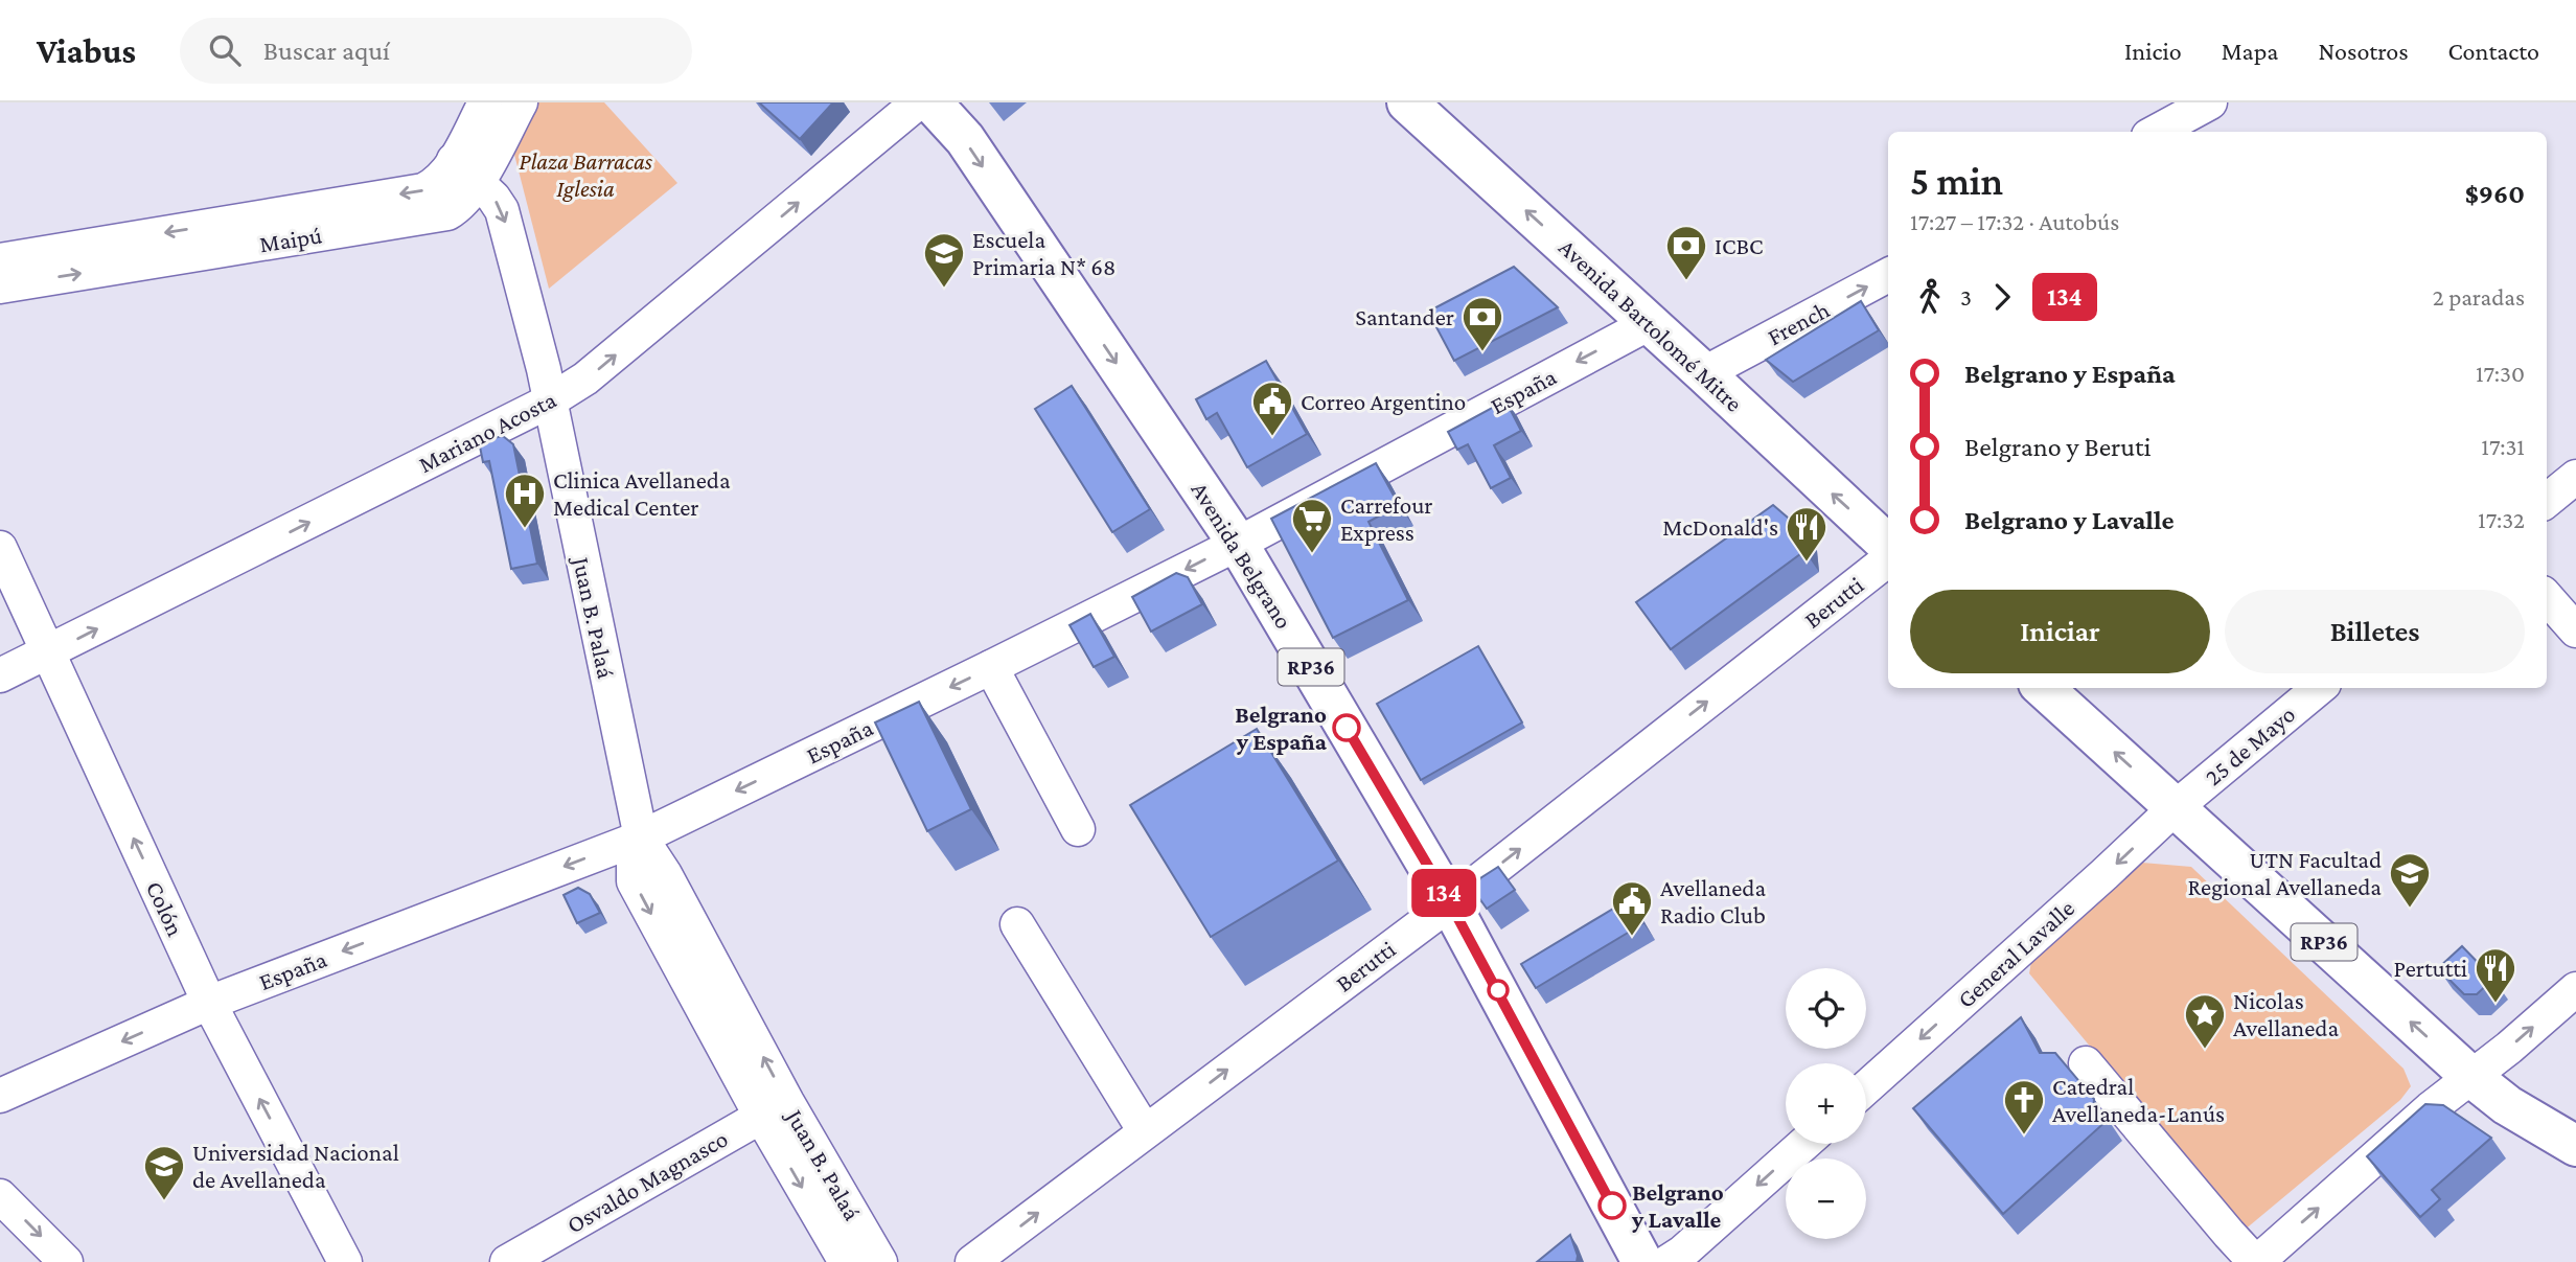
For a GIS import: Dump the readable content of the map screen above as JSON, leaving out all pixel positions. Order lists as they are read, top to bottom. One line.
{"streets":{"main road":["Avenida Bartolomé Mitre","Avenida Belgrano","RP36"],"street":["Maipú","French","España","Mariano Acosta","Berutti","Juan B. Palaá","25 de Mayo","Colón","General Lavalle","Osvaldo Magnasco"]},"crossings":[["Maipú","Juan B. Palaá"],["French","Avenida Bartolomé Mitre"],["Avenida Bartolomé Mitre","España"],["España","Avenida Belgrano"],["España","Juan B. Palaá"],["España","Colón"],["Mariano Acosta","Juan B. Palaá"],["Mariano Acosta","Colón"],["Avenida Belgrano","Berutti"],["Juan B. Palaá","Osvaldo Magnasco"],["RP36","25 de Mayo"],["RP36","General Lavalle"],["25 de Mayo","General Lavalle"]],"one_way":["French","Avenida Bartolomé Mitre","España","Mariano Acosta","Avenida Belgrano","Berutti","Colón","General Lavalle"],"parks":["Plaza Barracas Iglesia"],"places":{"bank":["ICBC","Santander"],"school or university":["Escuela Primaria N* 68","UTN Facultad Regional Avellaneda","Universidad Nacional de Avellaneda"],"public building":["Correo Argentino","Avellaneda Radio Club"],"hospital":["Clinica Avellaneda Medical Center"],"supermarket":["Carrefour Express"],"restaurant":["McDonald's","Pertutti"],"other":["Belgrano y España","Belgrano y Lavalle"],"place":["Nicolas Avellaneda"],"church":["Catedral Avellaneda-Lanús"]},"lines":["bus line 134"],"page":{"header":"Viabus","search":"Buscar aquí","nav":["Inicio","Mapa","Nosotros","Contacto"],"on_map":"134","heading":["5 min","17:27 – 17:32 · Autobús","$960"],"legs":["3","134","2 paradas"],"list":[{"name":"Belgrano y España","value":"17:30"},{"name":"Belgrano y Beruti","value":"17:31"},{"name":"Belgrano y Lavalle","value":"17:32"}],"buttons":["Iniciar","Billetes"],"map_buttons":["+","−"]}}
